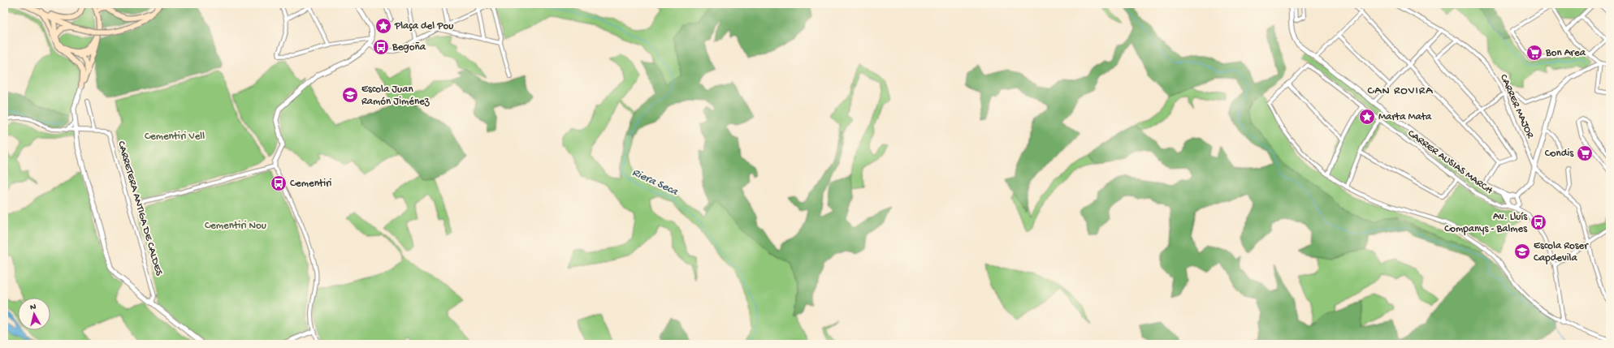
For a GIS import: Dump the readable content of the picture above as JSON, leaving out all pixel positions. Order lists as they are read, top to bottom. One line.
{"streets":{"street":["CARRER MAJOR","CARRER AUSIAS MARCH","CARRETERA ANTIGA DE CALDES"]},"districts":["CAN ROVIRA"],"water":["Riera Seca"],"parks":["Cementiri Vell","Cementiri Nou"],"places":{"place":["Plaça del Pou","Marta Mata"],"bus stop":["Begoña","Cementiri","Av. Lluís Companys - Balmes"],"supermarket":["Bon Area","Condis"],"school or university":["Escola Juan Ramón Jiménez","Escola Roser Capdevila"]},"north":"top"}
